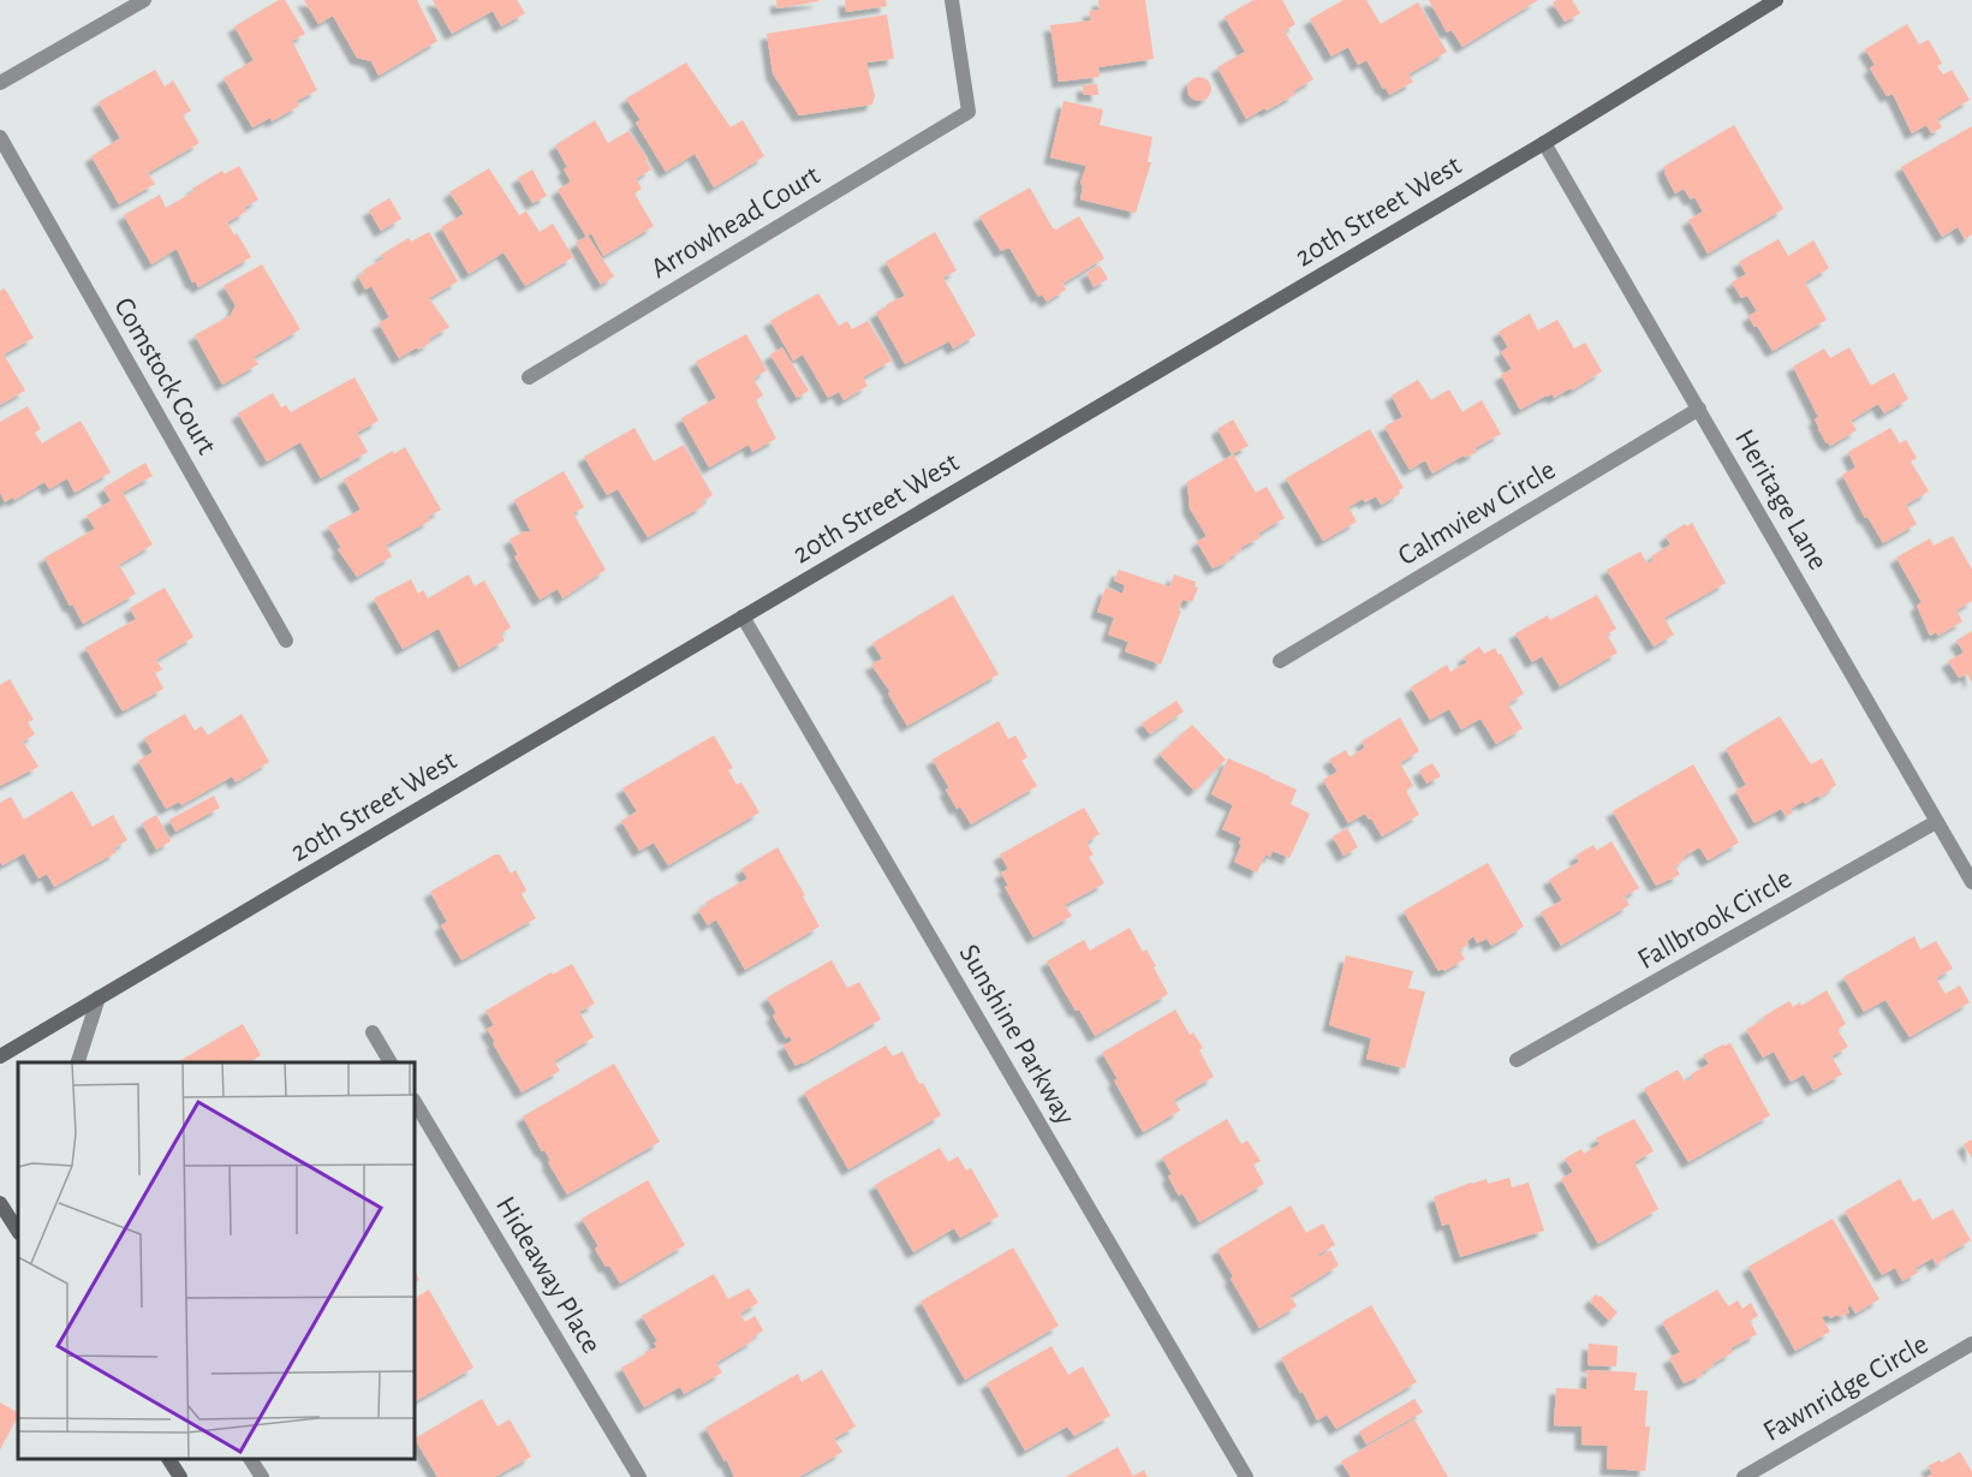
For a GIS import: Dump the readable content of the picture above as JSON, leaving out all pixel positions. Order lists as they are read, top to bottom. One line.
{"streets":{"street":["20th Street West","Arrowhead Court","Comstock Court","Heritage Lane","Calmview Circle","Fallbrook Circle","Sunshine Parkway","Hideaway Place","Fawnridge Circle"]},"crossings":[["20th Street West","Heritage Lane"],["20th Street West","Sunshine Parkway"],["Heritage Lane","Calmview Circle"],["Heritage Lane","Fallbrook Circle"]]}
